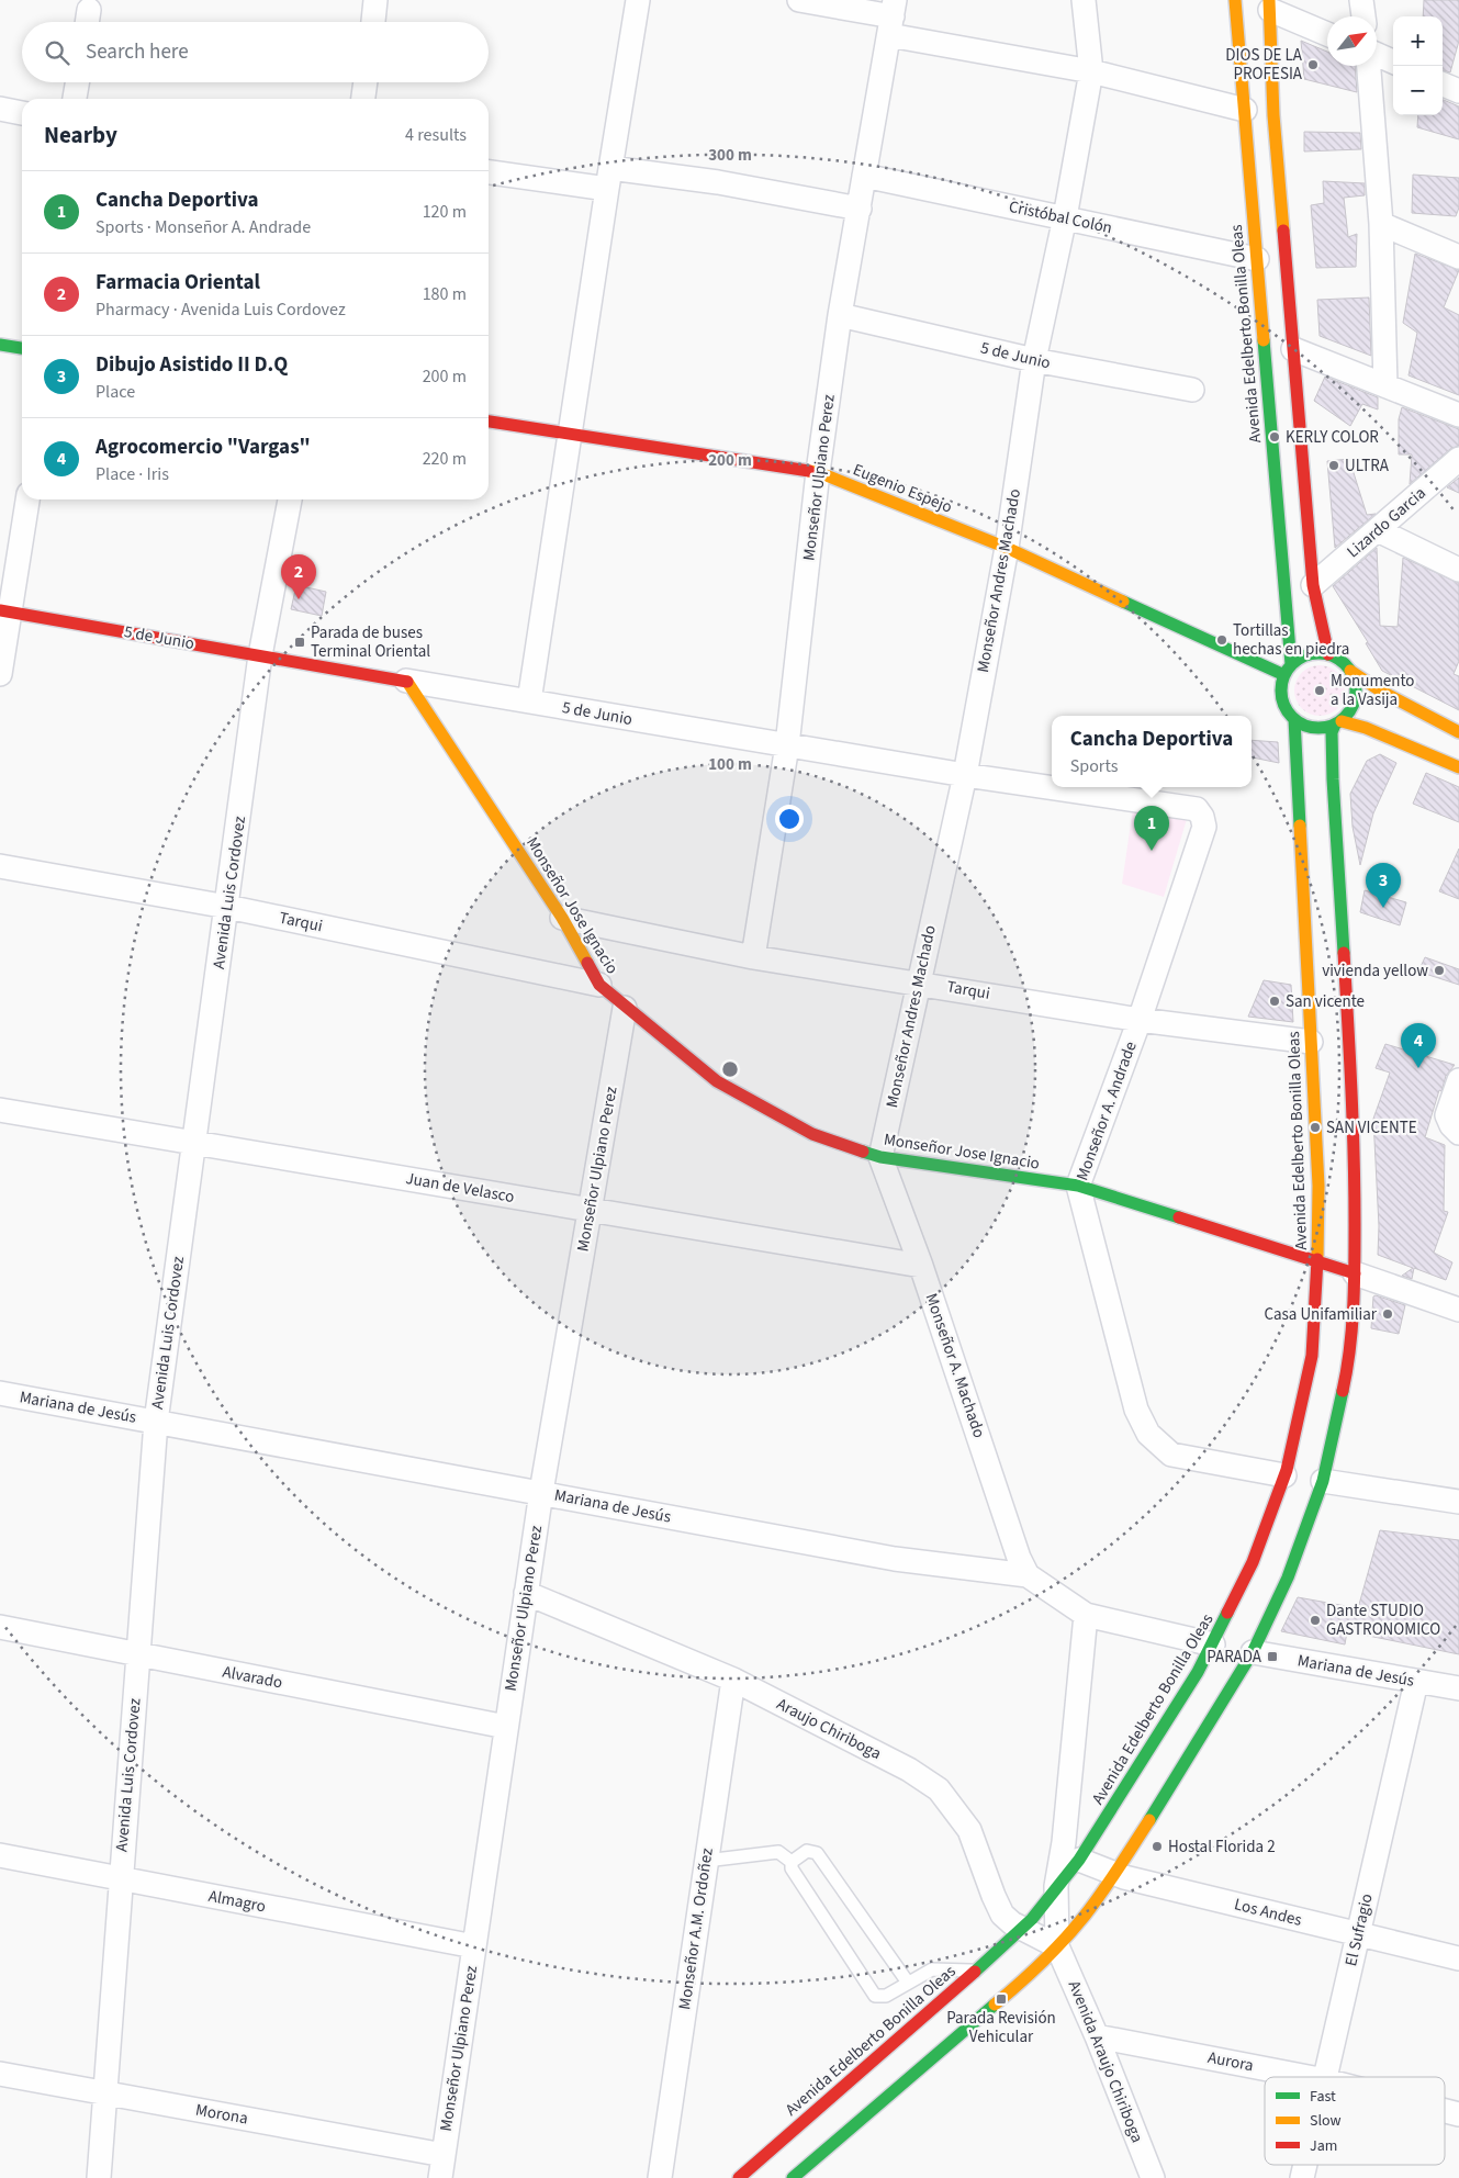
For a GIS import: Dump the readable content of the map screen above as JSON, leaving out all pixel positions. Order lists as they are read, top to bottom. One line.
{"streets":{"main road":["Avenida Edelberto Bonilla Oleas","5 de Junio","Eugenio Espejo","Monseñor Jose Ignacio"],"street":["Cristóbal Colón","Monseñor Ulpiano Perez","Lizardo Garcia","Monseñor Andres Machado","Avenida Luis Cordovez","Tarqui","Monseñor A. Andrade","Juan de Velasco","Monseñor A. Machado","Mariana de Jesús","Alvarado","Araujo Chiriboga","Almagro","Los Andes","Monseñor A.M. Ordoñez","El Sufragio","Avenida Araujo Chiriboga","Aurora","Morona"]},"crossings":[["Cristóbal Colón","Avenida Edelberto Bonilla Oleas"],["Cristóbal Colón","Monseñor Ulpiano Perez"],["Cristóbal Colón","Monseñor Andres Machado"],["Avenida Edelberto Bonilla Oleas","Eugenio Espejo"],["Avenida Edelberto Bonilla Oleas","Monseñor Jose Ignacio"],["Avenida Edelberto Bonilla Oleas","Tarqui"],["Avenida Edelberto Bonilla Oleas","Monseñor A. Andrade"],["Avenida Edelberto Bonilla Oleas","Mariana de Jesús"],["Avenida Edelberto Bonilla Oleas","Araujo Chiriboga"],["Avenida Edelberto Bonilla Oleas","Los Andes"],["5 de Junio","Monseñor Ulpiano Perez"],["5 de Junio","Monseñor Andres Machado"],["5 de Junio","Avenida Luis Cordovez"],["5 de Junio","Monseñor Jose Ignacio"],["5 de Junio","Monseñor A. Andrade"],["Monseñor Ulpiano Perez","Eugenio Espejo"],["Monseñor Ulpiano Perez","Monseñor Jose Ignacio"],["Monseñor Ulpiano Perez","Tarqui"],["Monseñor Ulpiano Perez","Juan de Velasco"],["Monseñor Ulpiano Perez","Mariana de Jesús"],["Monseñor Ulpiano Perez","Alvarado"],["Monseñor Ulpiano Perez","Araujo Chiriboga"],["Monseñor Ulpiano Perez","Almagro"],["Monseñor Ulpiano Perez","Morona"],["Eugenio Espejo","Monseñor Andres Machado"],["Monseñor Andres Machado","Monseñor Jose Ignacio"],["Monseñor Andres Machado","Tarqui"],["Monseñor Andres Machado","Monseñor A. Machado"],["Avenida Luis Cordovez","Tarqui"],["Avenida Luis Cordovez","Juan de Velasco"],["Avenida Luis Cordovez","Mariana de Jesús"],["Avenida Luis Cordovez","Alvarado"],["Avenida Luis Cordovez","Almagro"],["Avenida Luis Cordovez","Morona"],["Monseñor Jose Ignacio","Tarqui"],["Monseñor Jose Ignacio","Monseñor A. Andrade"],["Monseñor Jose Ignacio","Monseñor A. Machado"],["Tarqui","Monseñor A. Andrade"],["Juan de Velasco","Monseñor A. Machado"],["Monseñor A. Machado","Mariana de Jesús"],["Mariana de Jesús","El Sufragio"],["Araujo Chiriboga","Monseñor A.M. Ordoñez"],["Araujo Chiriboga","Avenida Araujo Chiriboga"],["Los Andes","El Sufragio"],["Avenida Araujo Chiriboga","Aurora"]],"places":{"other":["DIOS DE LA PROFESIA","KERLY COLOR","ULTRA","Tortillas hechas en piedra","Monumento a la Vasija","vivienda yellow","San vicente","SAN VICENTE","Casa Unifamiliar","Dante STUDIO GASTRONOMICO","Hostal Florida 2"],"transit":["Parada de buses Terminal Oriental","PARADA","Parada Revisión Vehicular"]},"legend":["Fast","Slow","Jam"],"north":"top right","page":{"map_buttons":["+","−"],"search":"Search here","heading":["Nearby","4 results"],"list":[{"mark":"1","name":"Cancha Deportiva","note":"Sports · Monseñor A. Andrade","value":"120 m"},{"mark":"2","name":"Farmacia Oriental","note":"Pharmacy · Avenida Luis Cordovez","value":"180 m"},{"mark":"3","name":"Dibujo Asistido II D.Q","note":"Place","value":"200 m"},{"mark":"4","name":"Agrocomercio \"Vargas\"","note":"Place · Iris","value":"220 m"}],"pins":["2","1","3","4"],"popup":["Cancha Deportiva","Sports"]},"rings":["300 m","200 m","100 m"]}
